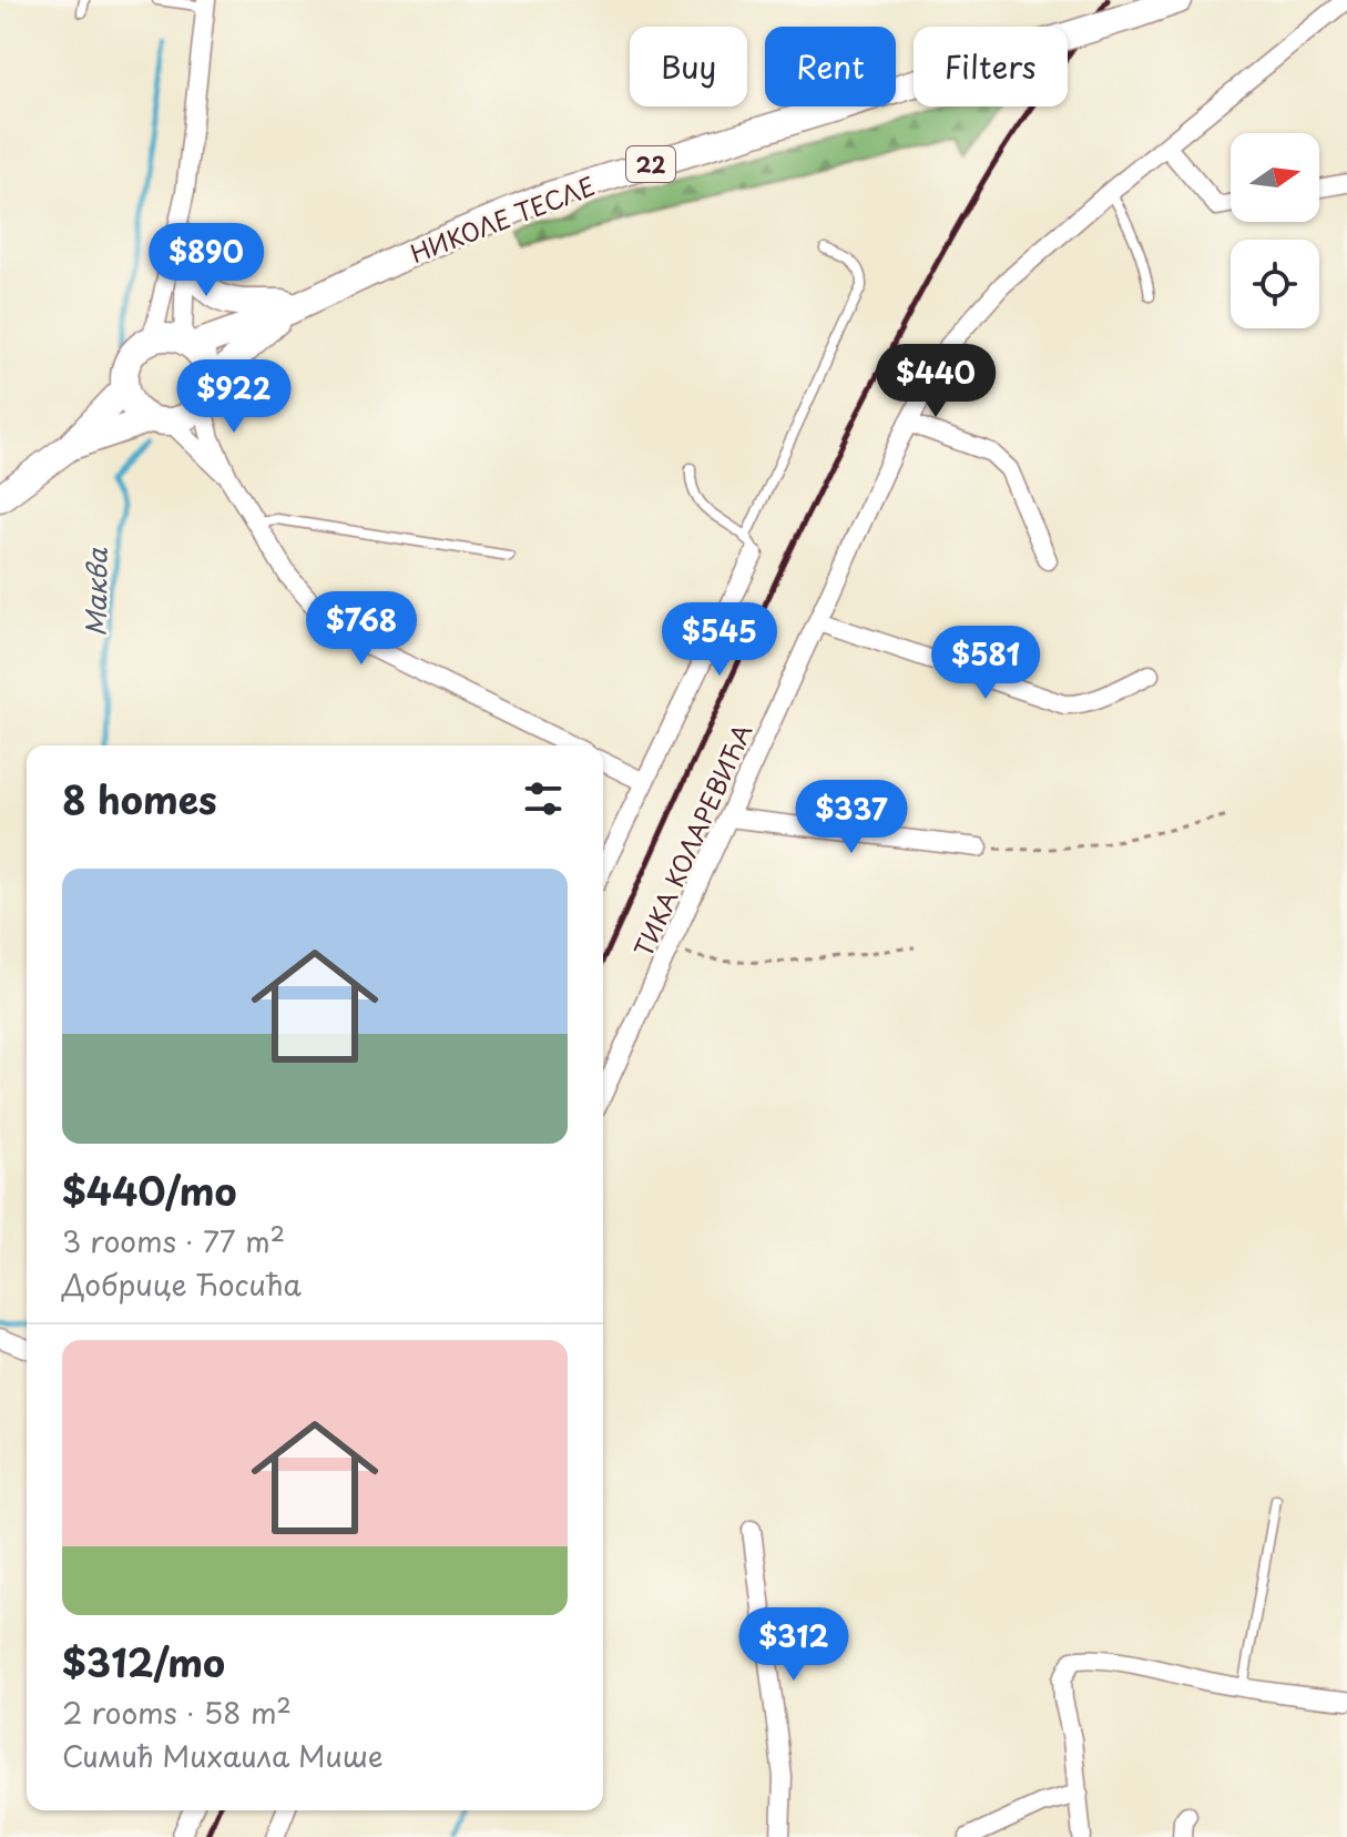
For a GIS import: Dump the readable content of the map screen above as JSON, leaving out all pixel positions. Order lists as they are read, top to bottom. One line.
{"streets":{"main road":["22","НИКОЛЕ ТЕСЛЕ"],"street":["ТИКА КОЛАРЕВИЋА"]},"crossings":[["22","НИКОЛЕ ТЕСЛЕ"]],"water":["Маква"],"north":"right","page":{"chip":["Buy","Rent","Filters"],"price":["$890","$440","$922","$768","$545","$581","$337","$312"],"heading":"8 homes","list":[{"name":"$440/mo","note":"3 rooms · 77 m² · Добрице Ћосића"},{"name":"$312/mo","note":"2 rooms · 58 m² · Симић Михаила Мише"}]}}
